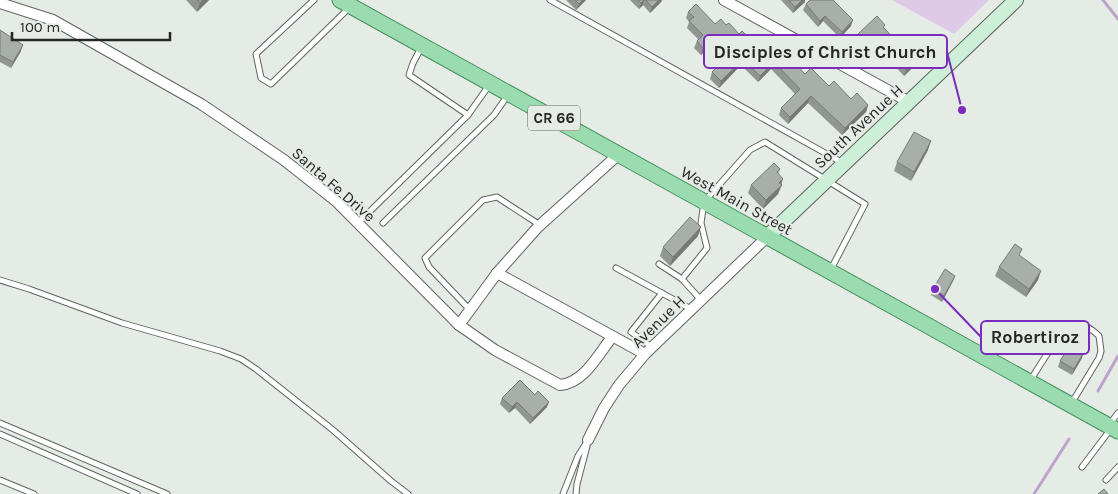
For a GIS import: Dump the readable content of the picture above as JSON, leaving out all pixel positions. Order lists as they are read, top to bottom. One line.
{"streets":{"main road":["CR 66","West Main Street"],"street":["South Avenue H","Santa Fe Drive","Avenue H"]},"crossings":[["South Avenue H","West Main Street"],["South Avenue H","Avenue H"],["West Main Street","Avenue H"]],"places":["Disciples of Christ Church","Robertiroz"],"scale_bar":"100 m"}
